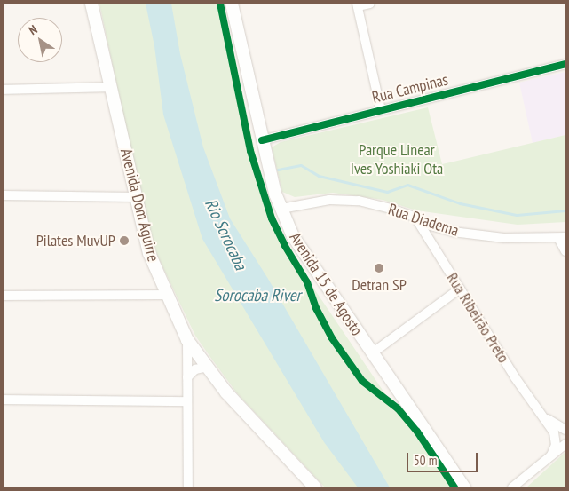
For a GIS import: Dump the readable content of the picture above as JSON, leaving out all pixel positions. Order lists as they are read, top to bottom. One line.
{"streets":{"main road":["Avenida Dom Aguirre","Avenida 15 de Agosto"],"street":["Rua Campinas","Rua Diadema","Rua Ribeirão Preto"]},"crossings":[["Rua Campinas","Avenida 15 de Agosto"],["Rua Diadema","Avenida 15 de Agosto"],["Rua Diadema","Rua Ribeirão Preto"]],"water":["Rio Sorocaba","Sorocaba River"],"parks":["Parque Linear Ives Yoshiaki Ota"],"places":["Pilates MuvUP","Detran SP"],"scale_bar":"50 m","north":"top left"}
